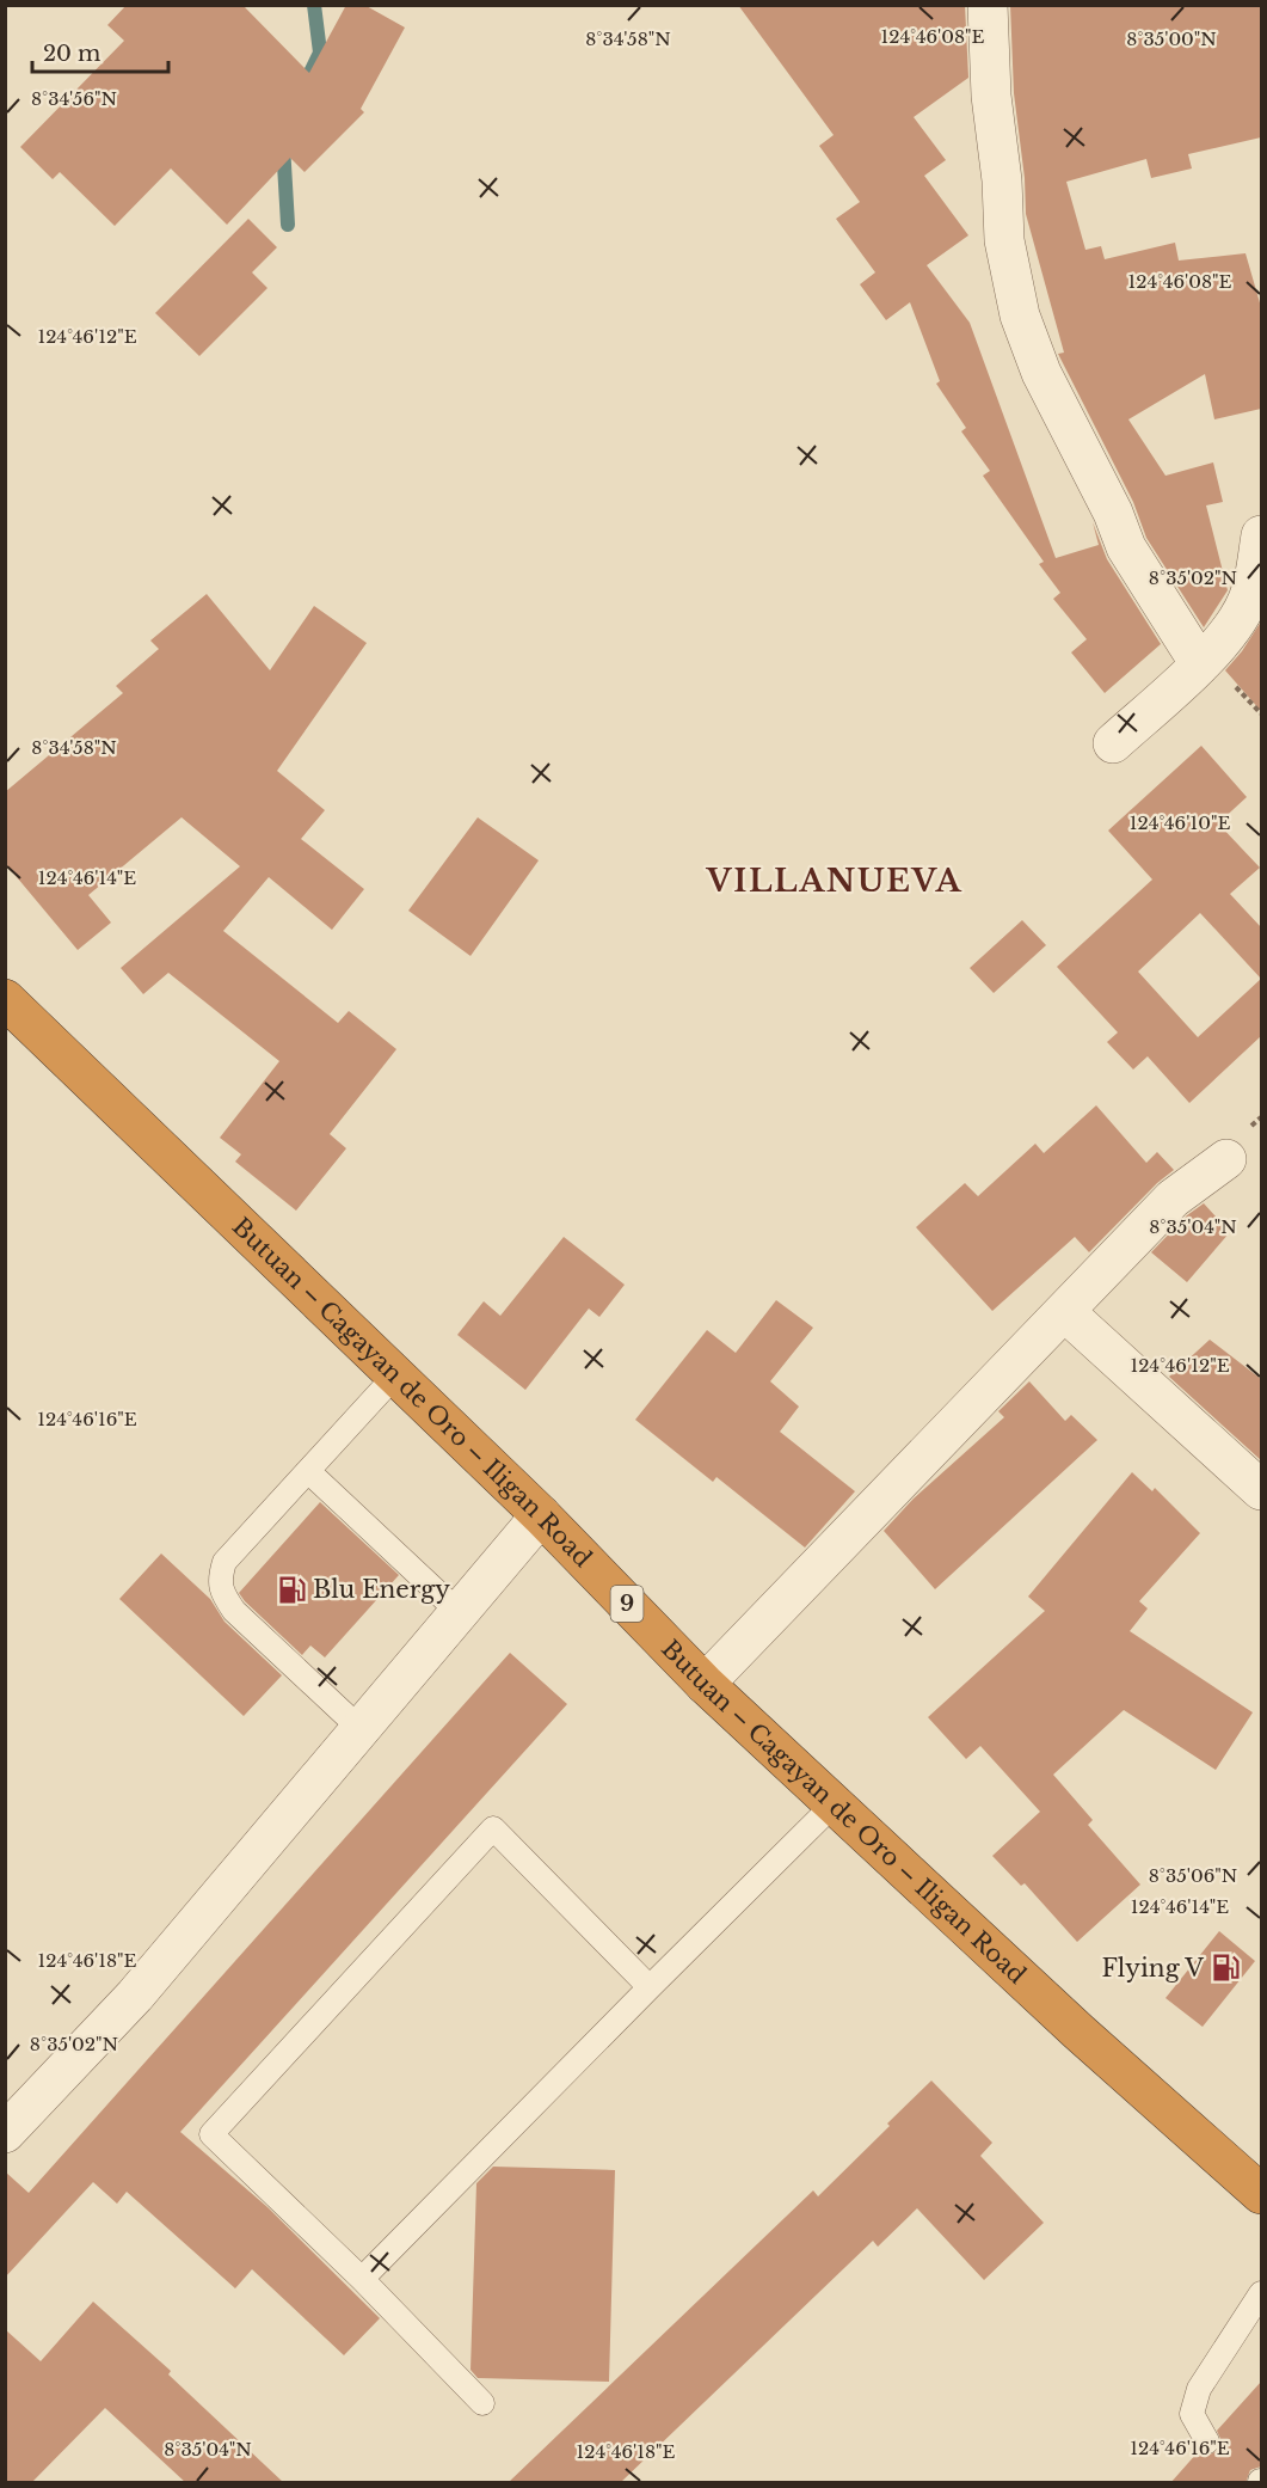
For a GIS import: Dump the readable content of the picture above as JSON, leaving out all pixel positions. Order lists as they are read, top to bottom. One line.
{"streets":{"highway":["Butuan – Cagayan de Oro – Iligan Road","9"]},"districts":["VILLANUEVA"],"places":{"fuel station":["Blu Energy","Flying V"]},"scale_bar":"20 m","coordinates":["124°46'08\"E","8°34'58\"N","8°35'00\"N","8°34'56\"N","124°46'12\"E","8°35'02\"N","124°46'10\"E","124°46'14\"E","8°35'04\"N","124°46'16\"E","8°35'06\"N","124°46'18\"E"]}
